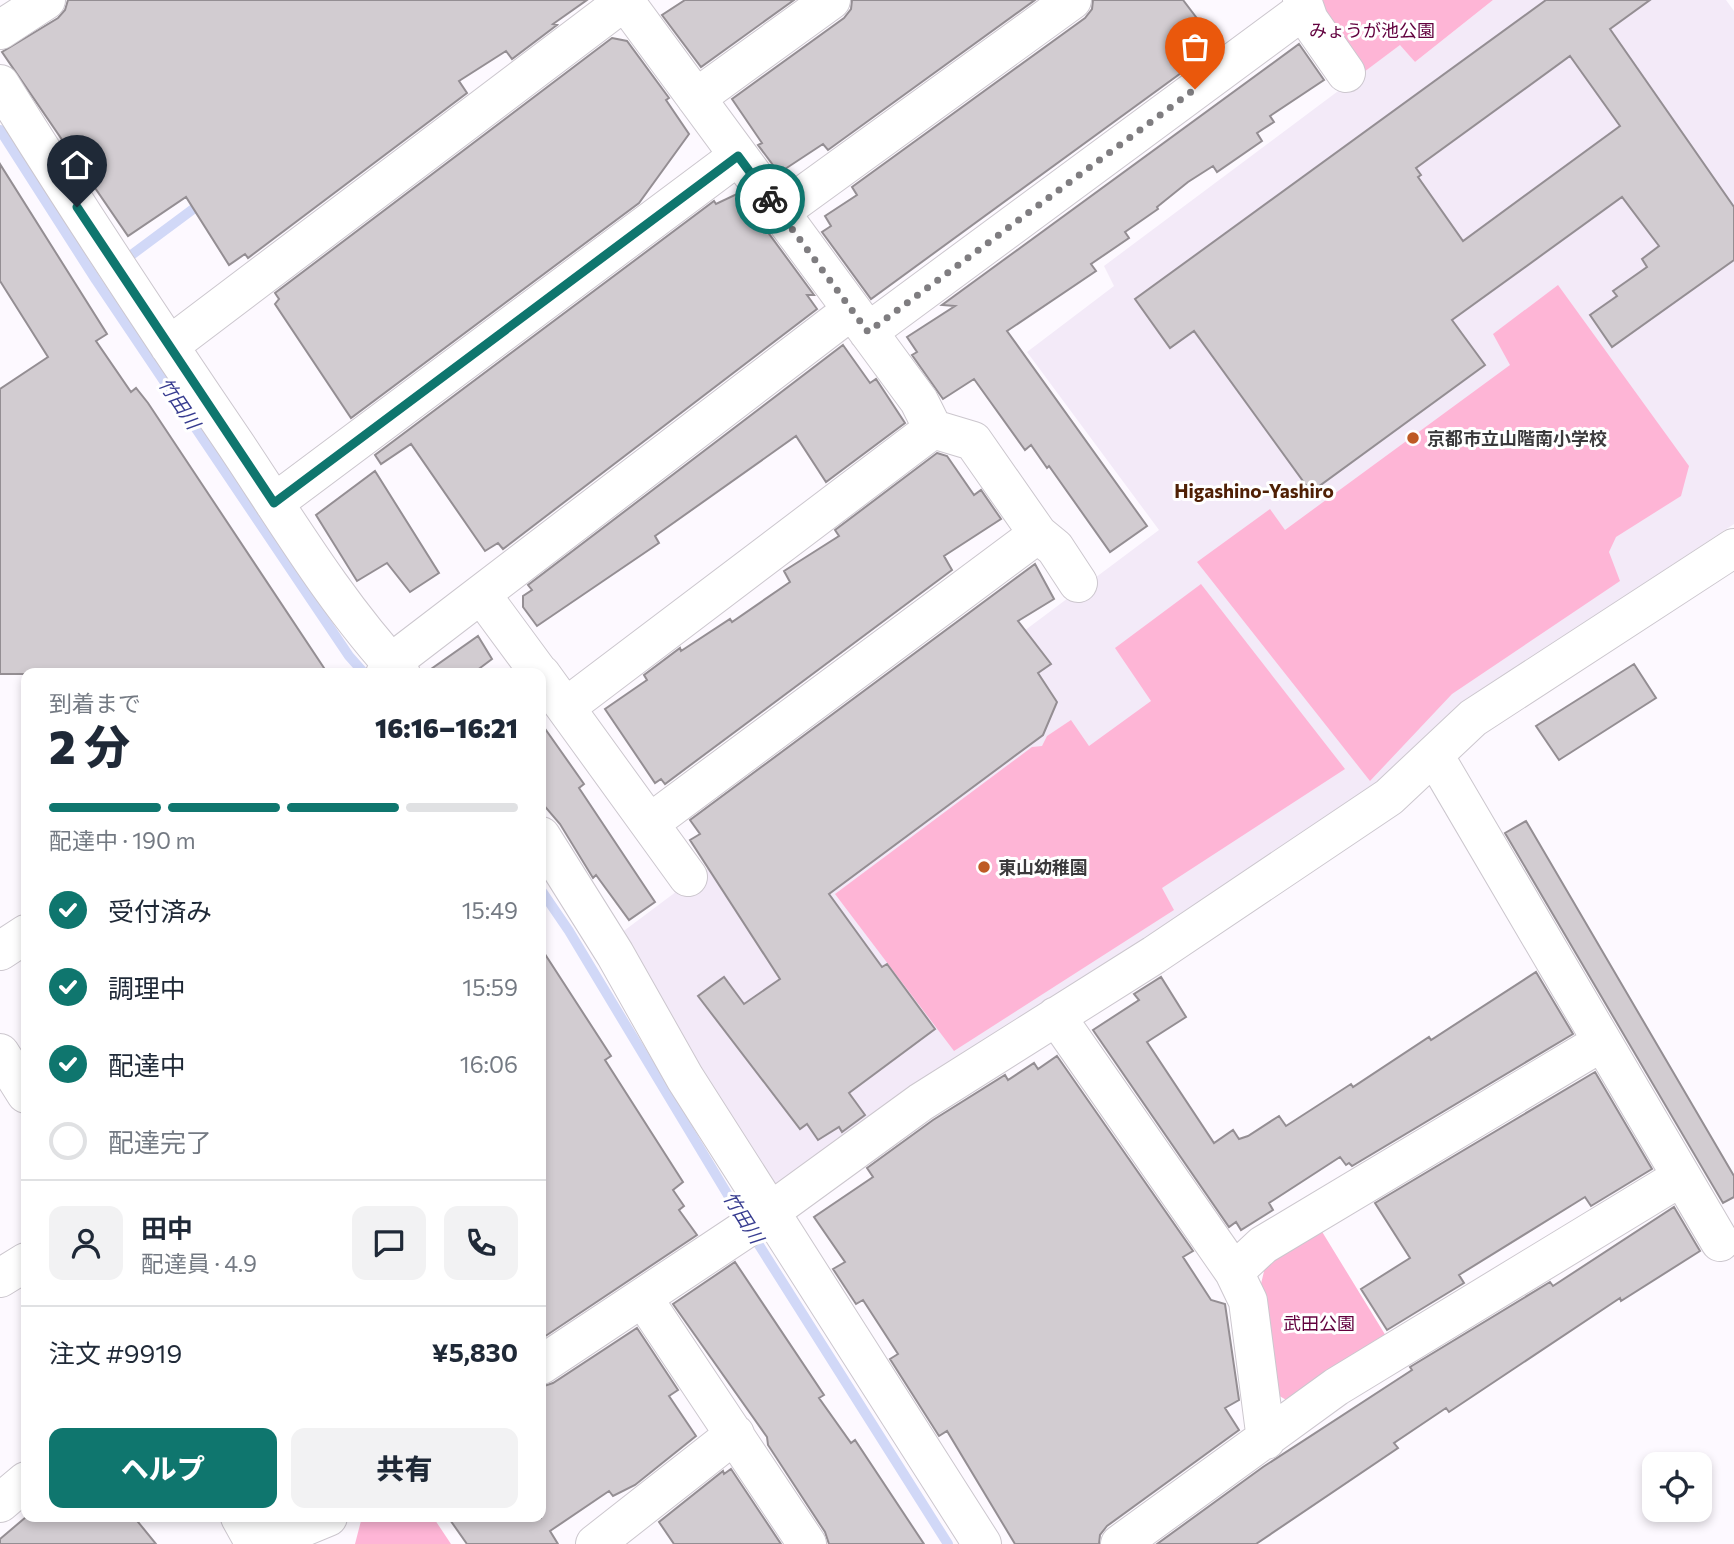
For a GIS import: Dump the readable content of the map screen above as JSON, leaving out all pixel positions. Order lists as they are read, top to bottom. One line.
{"districts":["Higashino-Yashiro"],"water":["竹田川"],"parks":["みょうが池公園","武田公園"],"places":["京都市立山階南小学校","東山幼稚園"],"page":{"heading":["2 分","到着まで","16:16–16:21"],"panel":["田中","配達員 · 4.9","注文 #9919","¥5,830"],"bar":"配達中 · 190 m","list":[["受付済み","15:49"],["調理中","15:59"],["配達中","16:06"],"配達完了"],"buttons":["ヘルプ","共有"]}}
